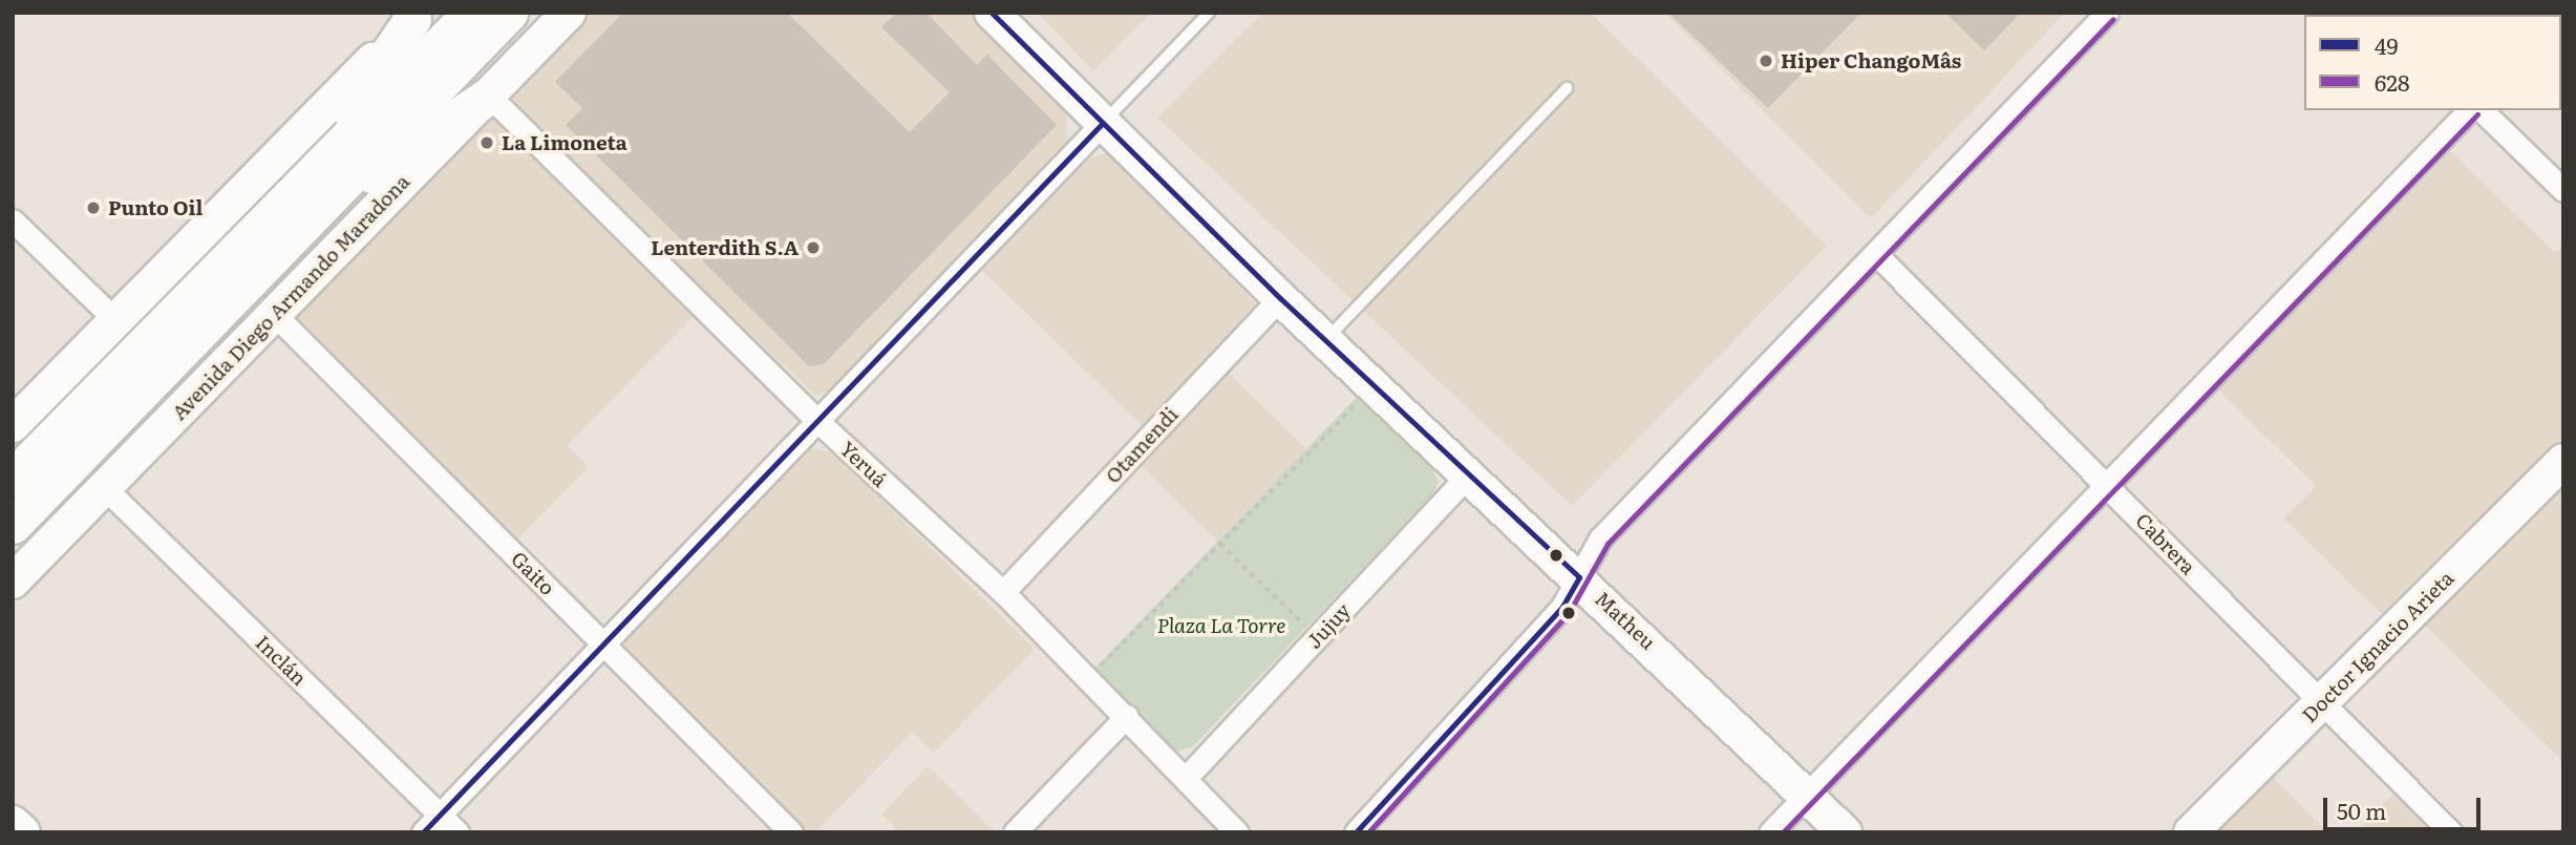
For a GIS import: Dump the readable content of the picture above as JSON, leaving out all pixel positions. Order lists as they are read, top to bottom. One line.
{"streets":{"street":["Avenida Diego Armando Maradona","Otamendi","Yeruá","Cabrera","Gaito","Matheu","Jujuy","Doctor Ignacio Arieta","Inclán"]},"crossings":[["Avenida Diego Armando Maradona","Yeruá"],["Avenida Diego Armando Maradona","Gaito"],["Avenida Diego Armando Maradona","Inclán"],["Otamendi","Yeruá"],["Otamendi","Matheu"],["Yeruá","Jujuy"],["Cabrera","Doctor Ignacio Arieta"],["Matheu","Jujuy"]],"parks":["Plaza La Torre"],"places":["Hiper ChangoMâs","La Limoneta","Punto Oil","Lenterdith S.A"],"lines":["transit line 49","transit line 628"],"legend":["49","628"],"scale_bar":"50 m"}
